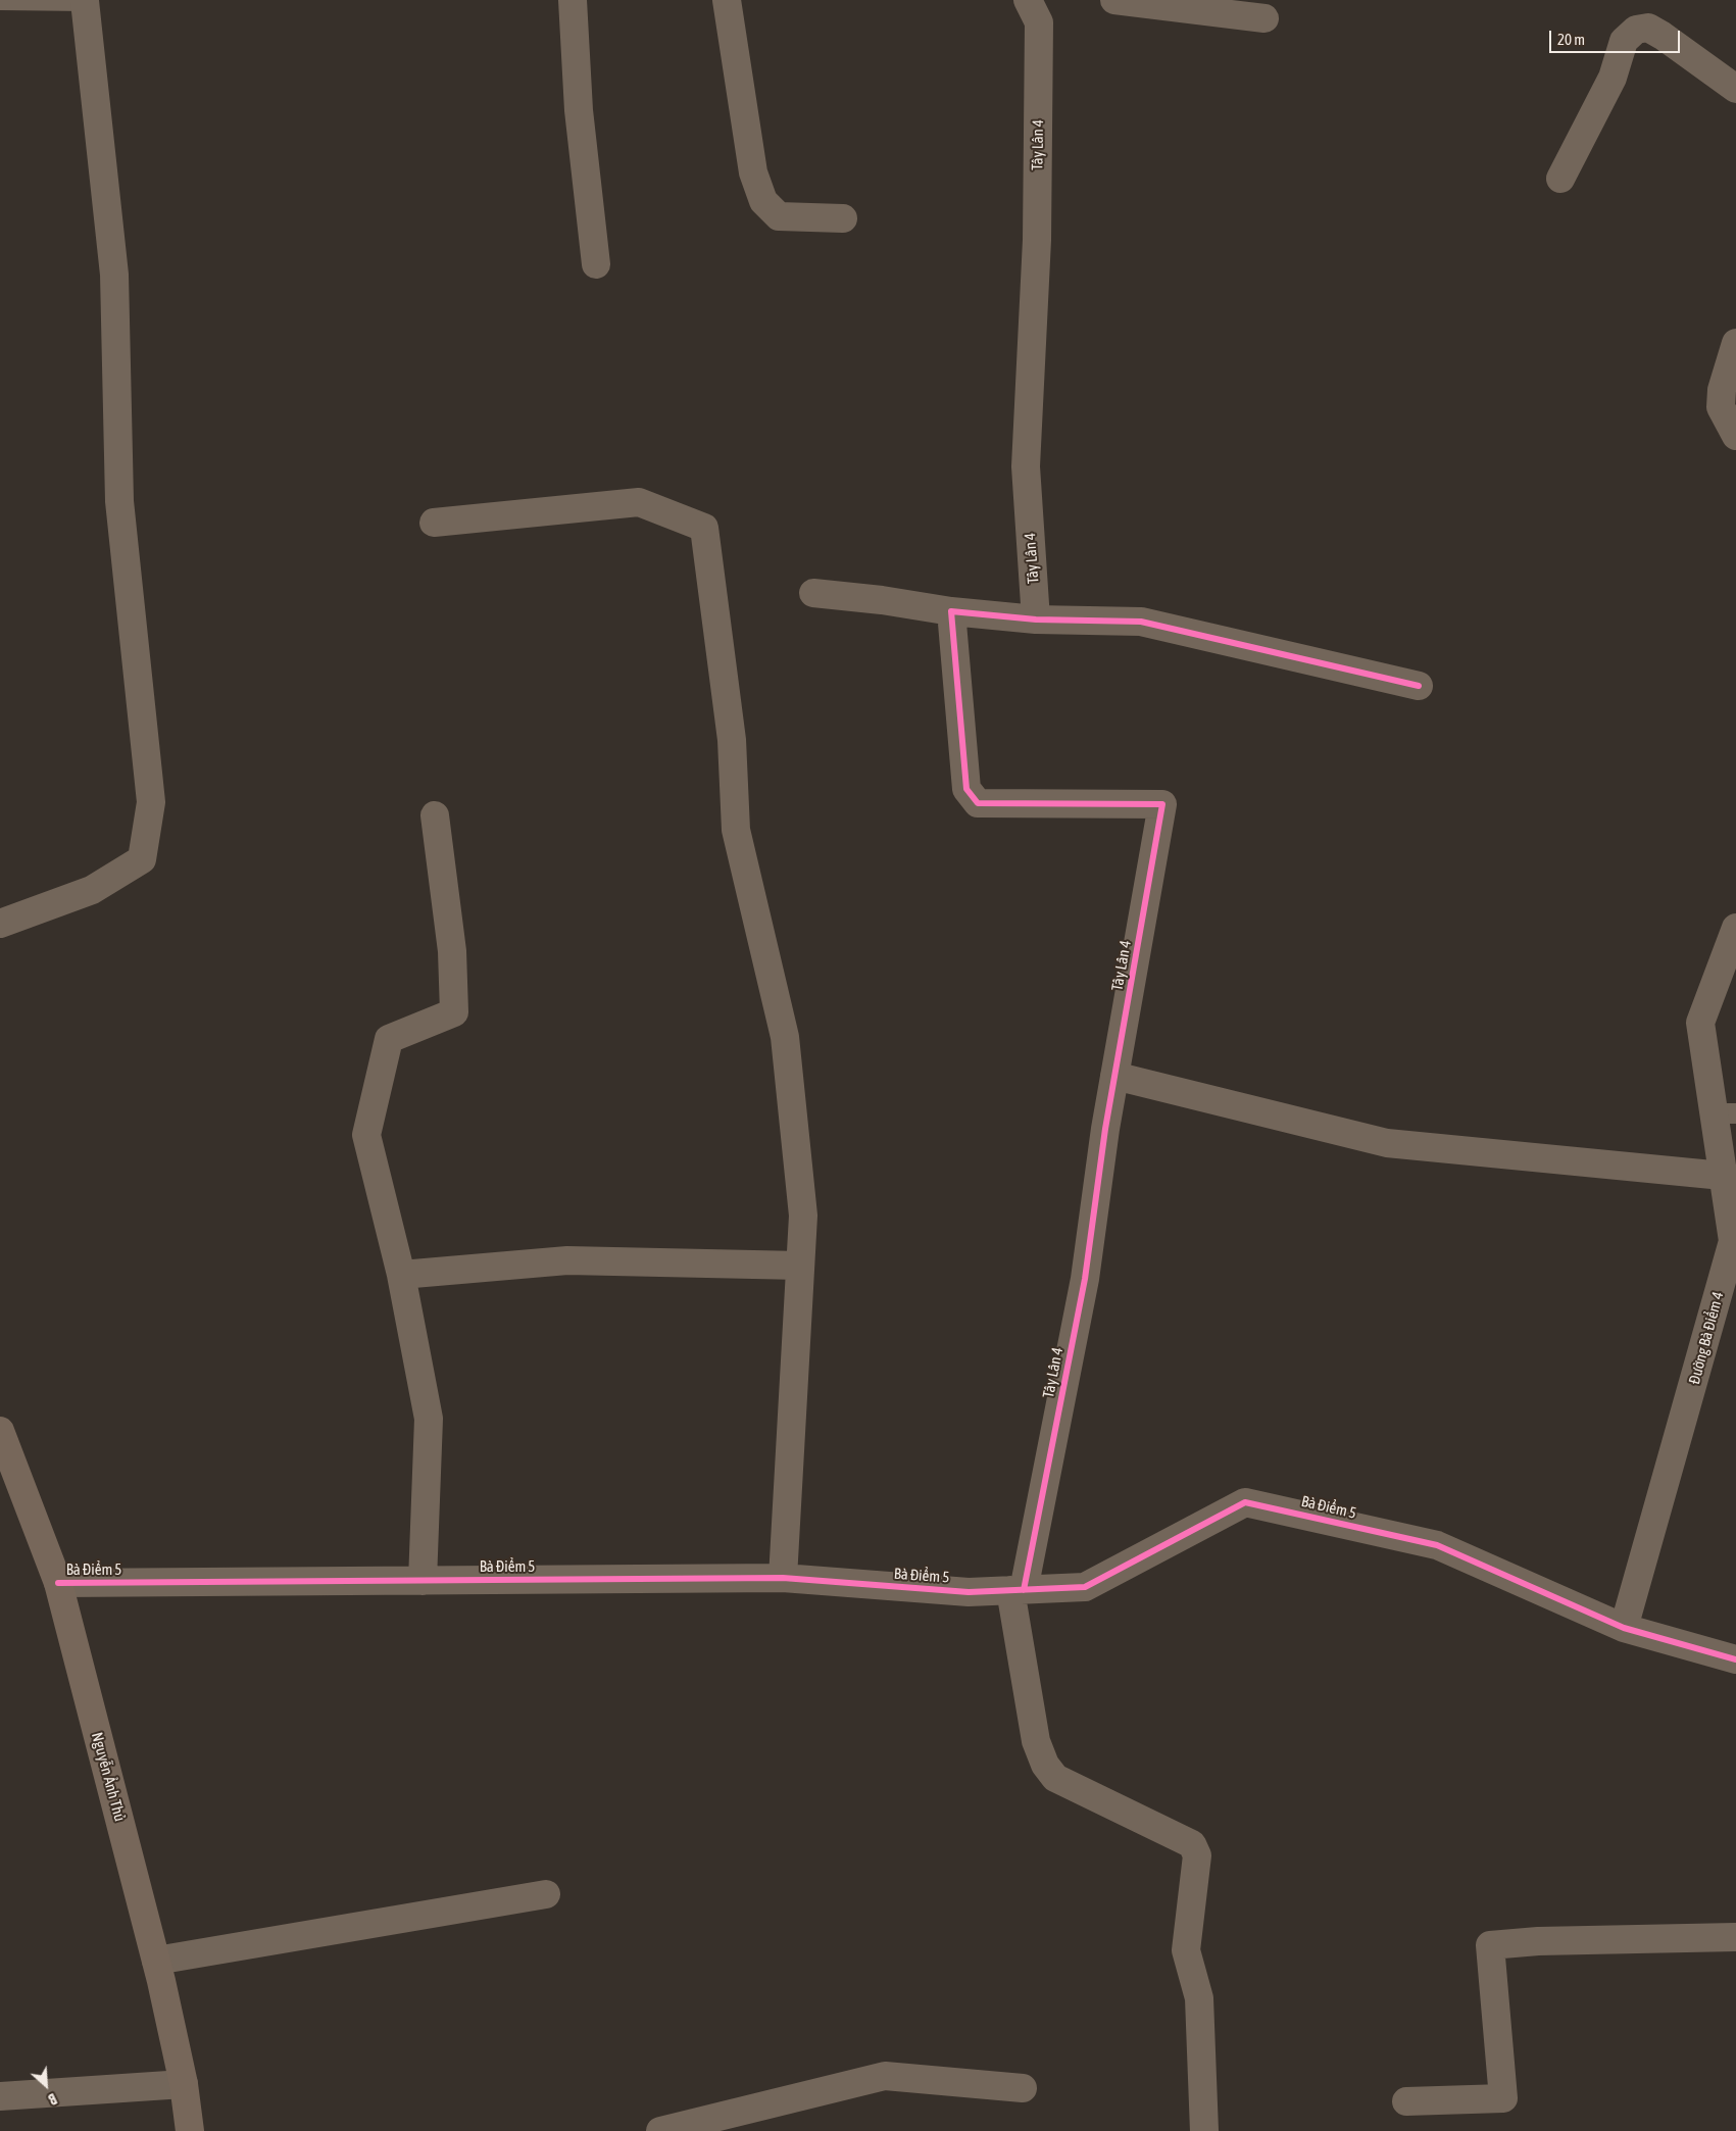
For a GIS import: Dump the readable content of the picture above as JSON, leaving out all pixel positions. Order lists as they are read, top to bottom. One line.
{"streets":{"main road":["Nguyễn Ảnh Thủ"],"street":["Tây Lân 4","Đường Bà Điểm 4","Bà Điểm 5"]},"crossings":[["Tây Lân 4","Bà Điểm 5"],["Đường Bà Điểm 4","Bà Điểm 5"],["Bà Điểm 5","Nguyễn Ảnh Thủ"]],"scale_bar":"20 m","north":"bottom right"}
